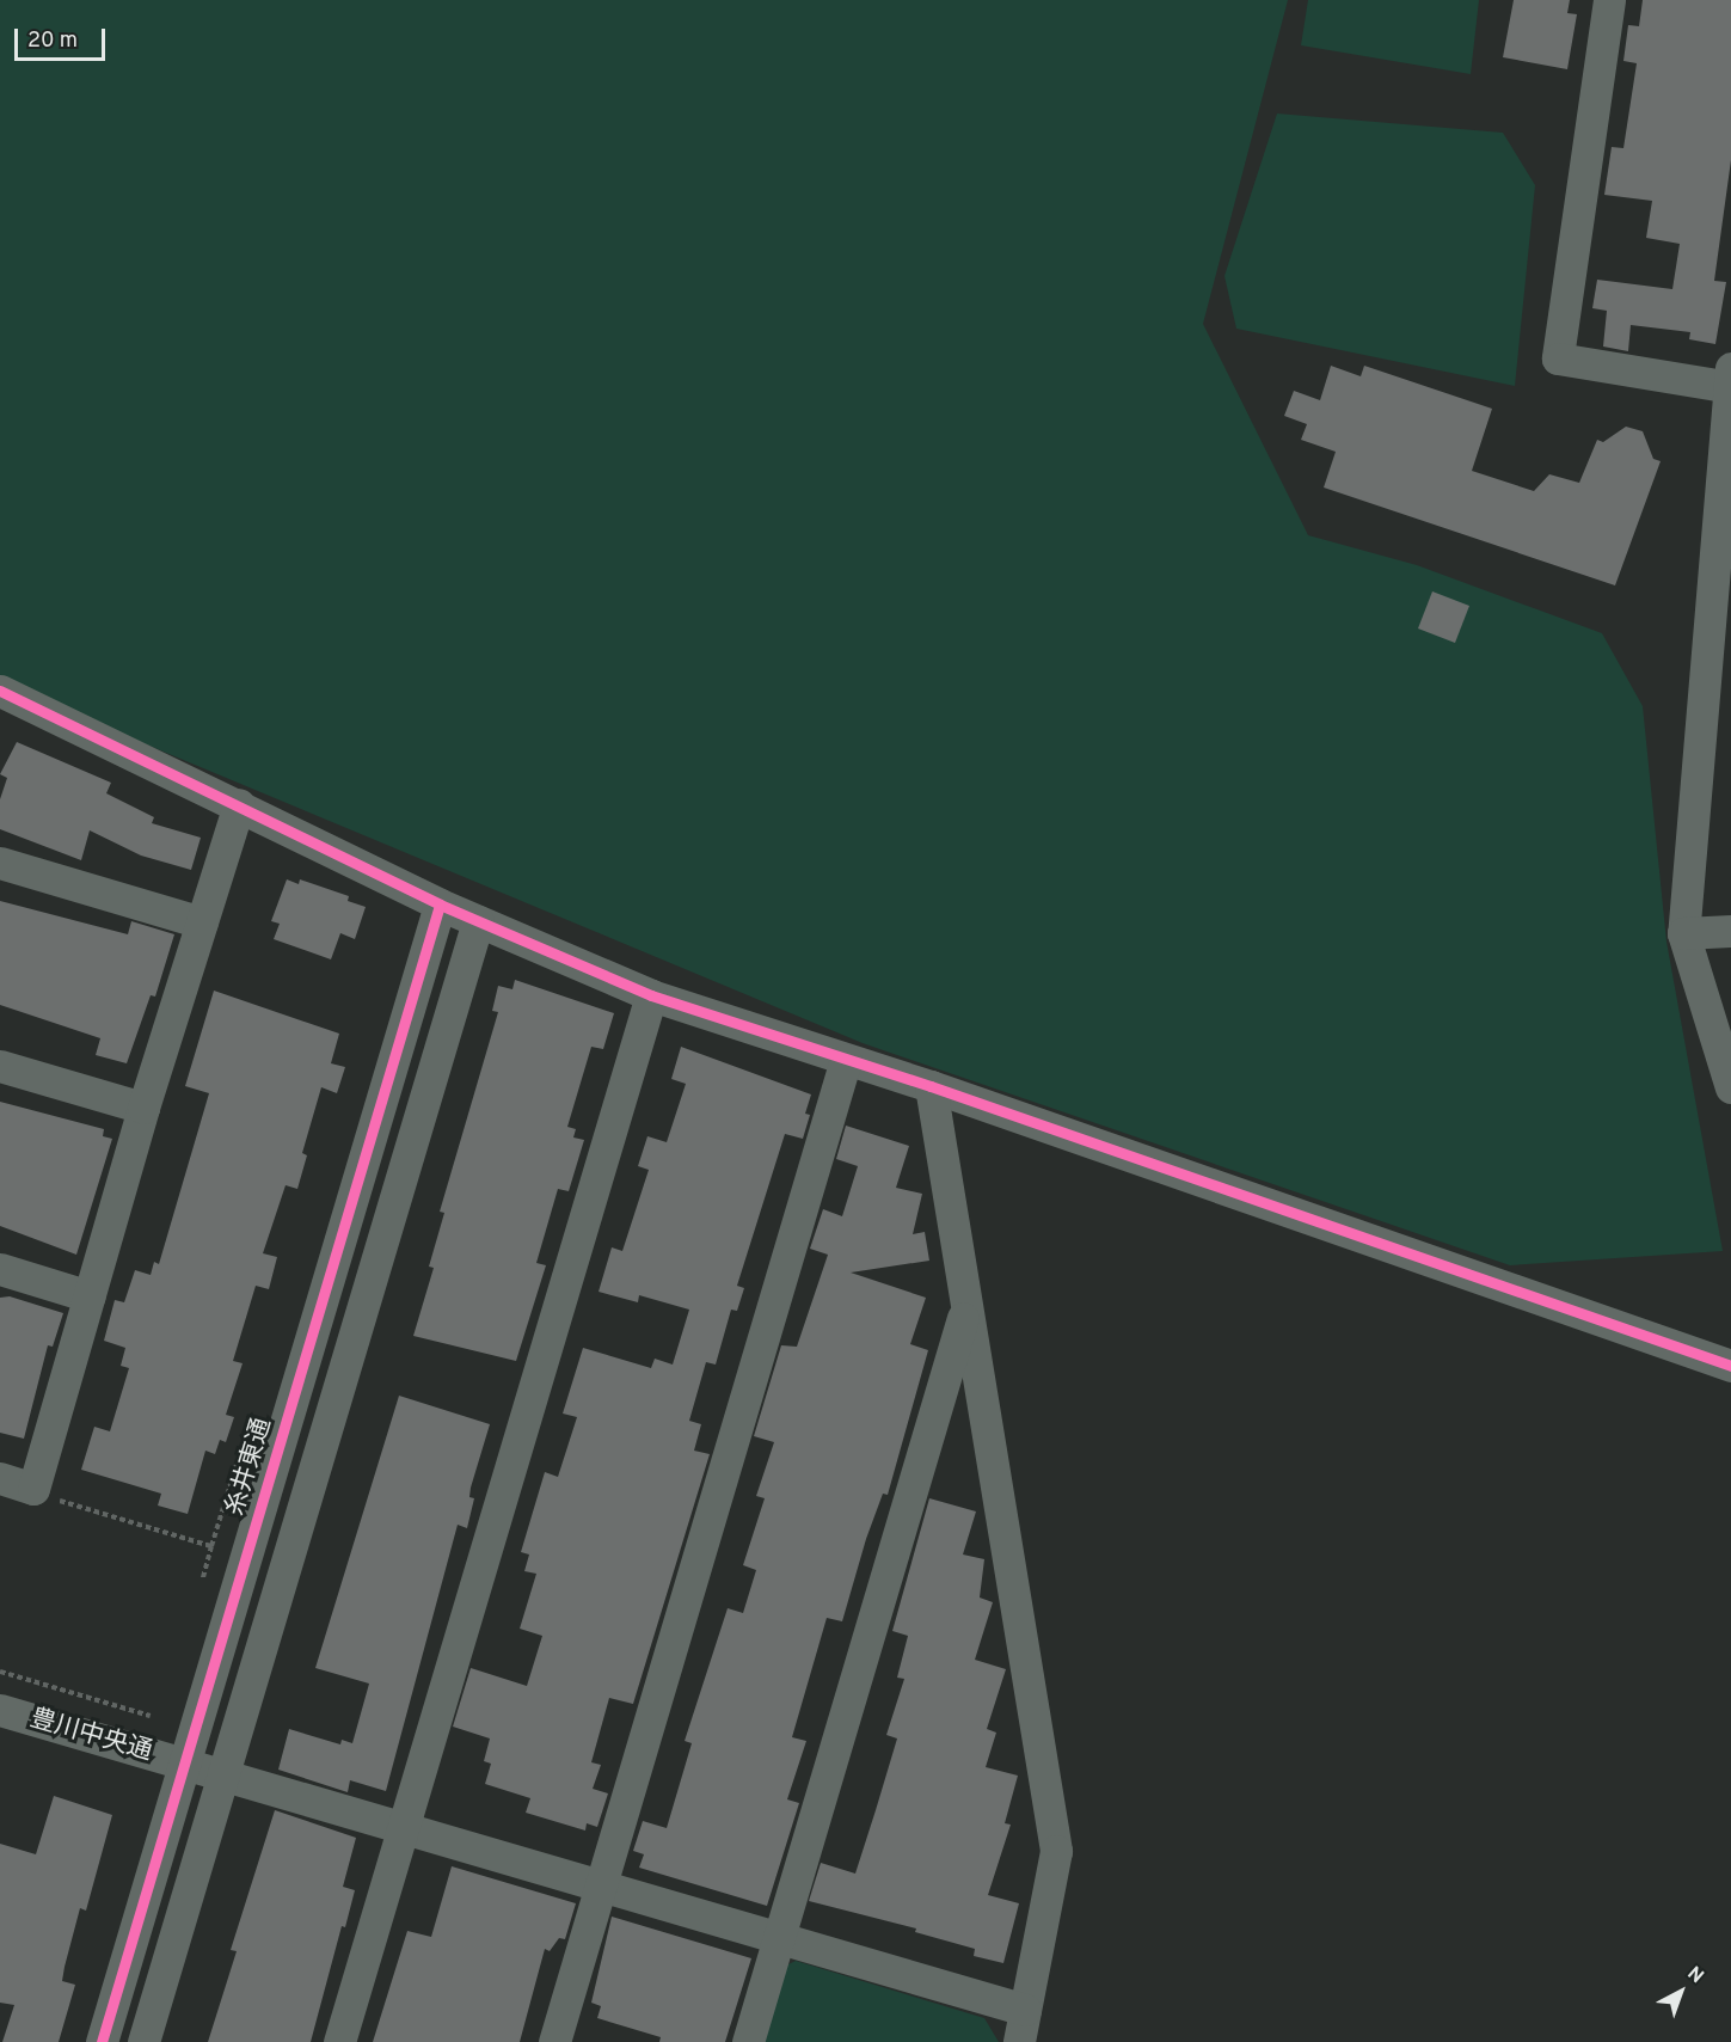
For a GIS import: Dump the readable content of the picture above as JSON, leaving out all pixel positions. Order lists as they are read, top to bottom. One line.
{"streets":{"street":["糸井東通","豊川中央通"]},"crossings":[["糸井東通","豊川中央通"]],"scale_bar":"20 m","north":"top right"}
